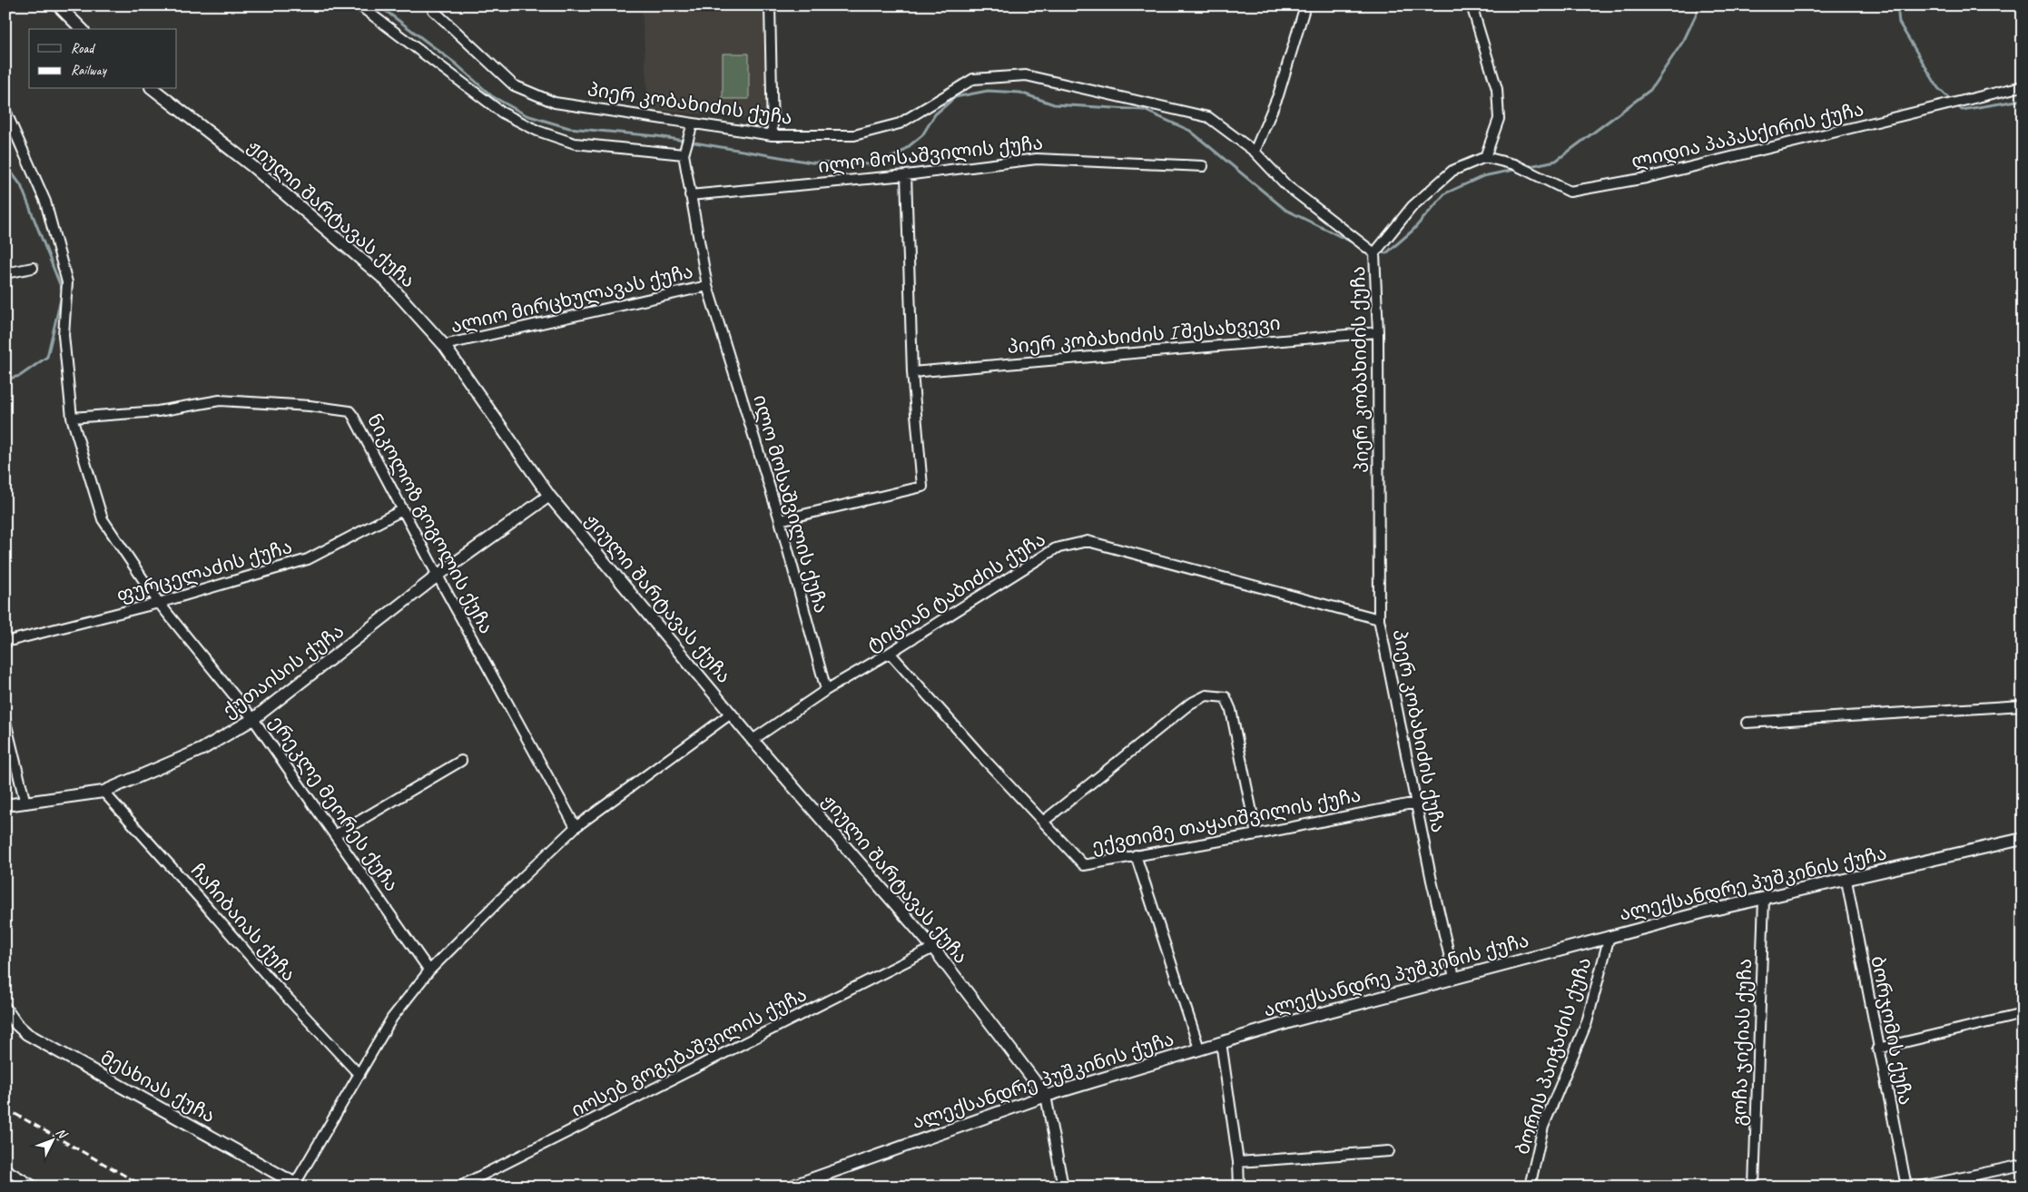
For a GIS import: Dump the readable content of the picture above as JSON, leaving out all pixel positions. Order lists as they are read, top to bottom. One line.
{"streets":{"street":["პიერ კობახიძის ქუჩა","ლიდია პაპასქირის ქუჩა","ილო მოსაშვილის ქუჩა","ჟიული შარტავას ქუჩა","ალიო მირცხულავას ქუჩა","პიერ კობახიძის I შესახვევი","ნიკოლოზ გოგოლის ქუჩა","ფურცელაძის ქუჩა","ტიციან ტაბიძის ქუჩა","ქუთაისის ქუჩა","ერეკლე მეორეს ქუჩა","ექვთიმე თაყაიშვილის ქუჩა","ალექსანდრე პუშკინის ქუჩა","ჩაჩიბაიას ქუჩა","ბორჯომის ქუჩა","გოჩა ჯიქიას ქუჩა","იოსებ გოგებაშვილის ქუჩა","ბორის პაიჭაძის ქუჩა","მესხიას ქუჩა"]},"crossings":[["პიერ კობახიძის ქუჩა","პიერ კობახიძის I შესახვევი"],["პიერ კობახიძის ქუჩა","ტიციან ტაბიძის ქუჩა"],["პიერ კობახიძის ქუჩა","ექვთიმე თაყაიშვილის ქუჩა"],["პიერ კობახიძის ქუჩა","ალექსანდრე პუშკინის ქუჩა"],["ილო მოსაშვილის ქუჩა","ალიო მირცხულავას ქუჩა"],["ილო მოსაშვილის ქუჩა","ტიციან ტაბიძის ქუჩა"],["ჟიული შარტავას ქუჩა","ალიო მირცხულავას ქუჩა"],["ჟიული შარტავას ქუჩა","ტიციან ტაბიძის ქუჩა"],["ჟიული შარტავას ქუჩა","ქუთაისის ქუჩა"],["ჟიული შარტავას ქუჩა","ალექსანდრე პუშკინის ქუჩა"],["ჟიული შარტავას ქუჩა","იოსებ გოგებაშვილის ქუჩა"],["ნიკოლოზ გოგოლის ქუჩა","ფურცელაძის ქუჩა"],["ნიკოლოზ გოგოლის ქუჩა","ქუთაისის ქუჩა"],["ნიკოლოზ გოგოლის ქუჩა","ერეკლე მეორეს ქუჩა"],["ფურცელაძის ქუჩა","ერეკლე მეორეს ქუჩა"],["ტიციან ტაბიძის ქუჩა","ექვთიმე თაყაიშვილის ქუჩა"],["ქუთაისის ქუჩა","ერეკლე მეორეს ქუჩა"],["ქუთაისის ქუჩა","ჩაჩიბაიას ქუჩა"],["ალექსანდრე პუშკინის ქუჩა","ბორჯომის ქუჩა"],["ალექსანდრე პუშკინის ქუჩა","გოჩა ჯიქიას ქუჩა"],["ალექსანდრე პუშკინის ქუჩა","ბორის პაიჭაძის ქუჩა"]],"legend":["Road","Railway"],"north":"top right"}
